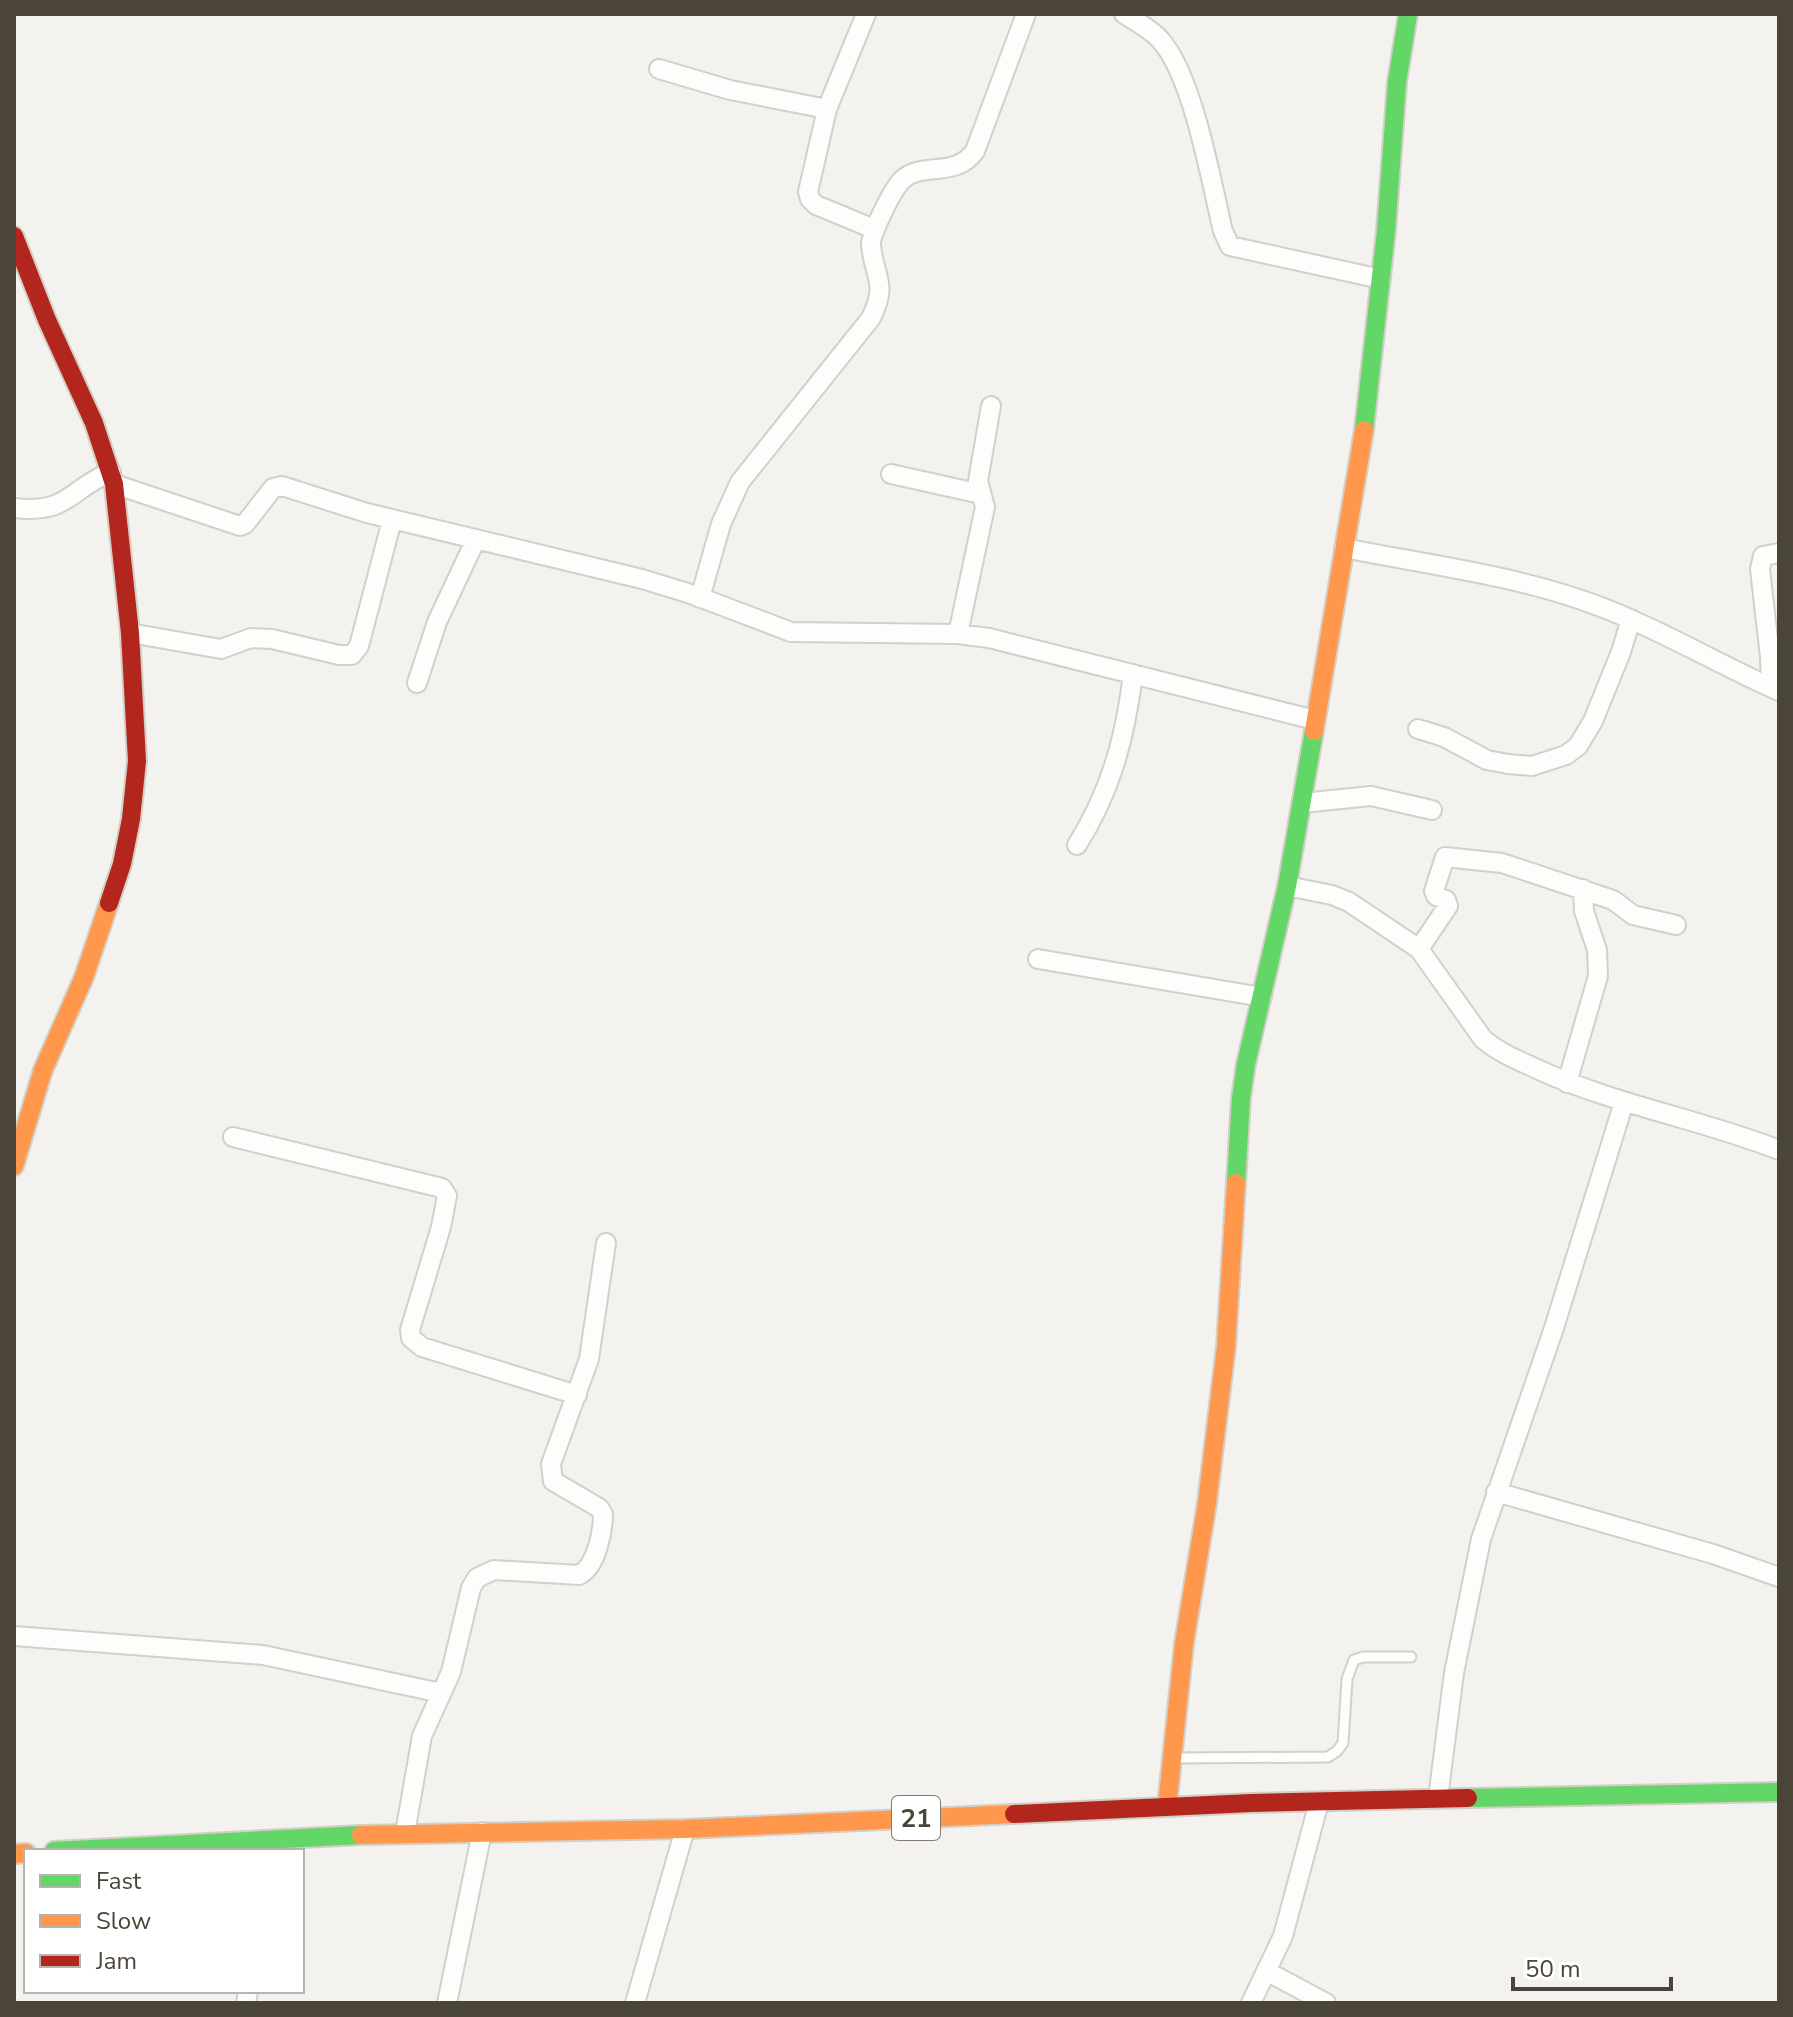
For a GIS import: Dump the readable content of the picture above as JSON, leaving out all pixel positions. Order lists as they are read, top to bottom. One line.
{"streets":{"main road":["21"]},"legend":["Fast","Slow","Jam"],"scale_bar":"50 m"}
